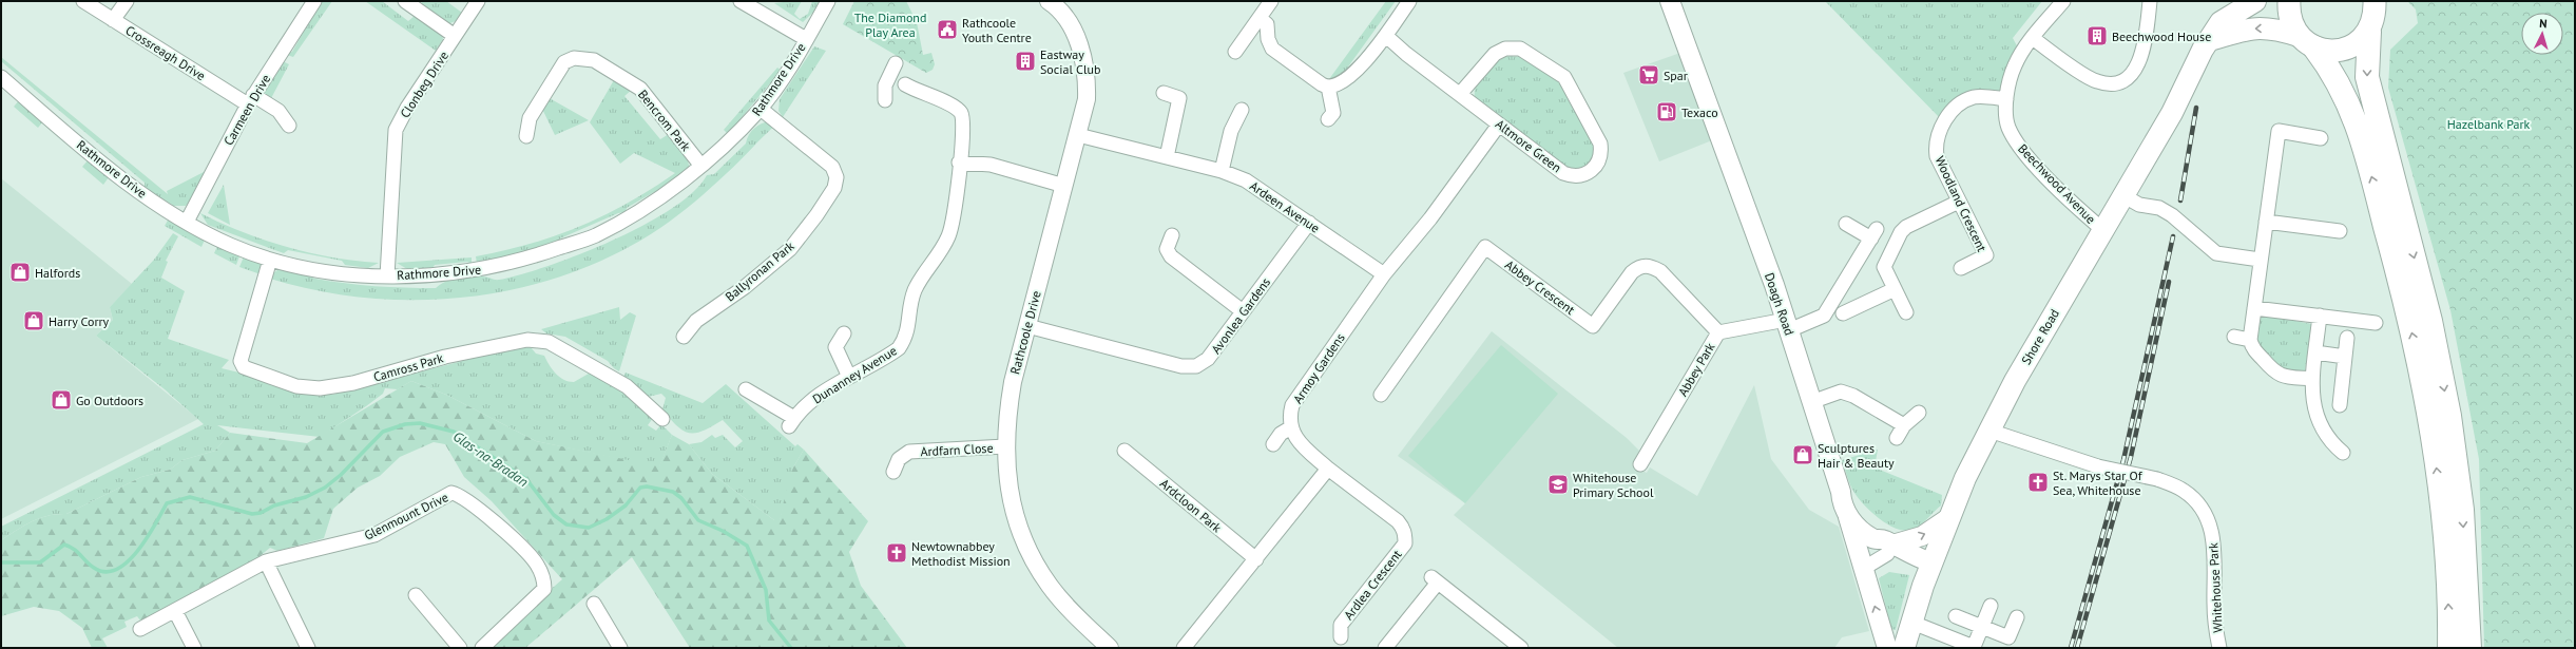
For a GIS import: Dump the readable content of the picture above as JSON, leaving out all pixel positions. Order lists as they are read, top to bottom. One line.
{"streets":{"main road":["Doagh Road","Shore Road"],"street":["Crossreagh Drive","Rathmore Drive","Clonbeg Drive","Carmeen Drive","Bencrom Park","Altmore Green","Beechwood Avenue","Woodland Crescent","Ardeen Avenue","Ballyronan Park","Abbey Crescent","Avonlea Gardens","Rathcoole Drive","Camross Park","Armoy Gardens","Abbey Park","Dunanney Avenue","Ardfarn Close","Ardcloon Park","Glenmount Drive","Ardlea Crescent","Whitehouse Park"]},"crossings":[["Crossreagh Drive","Carmeen Drive"],["Rathmore Drive","Clonbeg Drive"],["Rathmore Drive","Carmeen Drive"],["Rathmore Drive","Bencrom Park"],["Rathmore Drive","Ballyronan Park"],["Rathmore Drive","Camross Park"],["Altmore Green","Armoy Gardens"],["Beechwood Avenue","Woodland Crescent"],["Beechwood Avenue","Shore Road"],["Ardeen Avenue","Avonlea Gardens"],["Ardeen Avenue","Rathcoole Drive"],["Ardeen Avenue","Armoy Gardens"],["Abbey Crescent","Abbey Park"],["Doagh Road","Abbey Park"],["Avonlea Gardens","Rathcoole Drive"],["Rathcoole Drive","Ardfarn Close"],["Shore Road","Whitehouse Park"]],"water":["Glas-na-Bradan"],"parks":["The Diamond Play Area","Hazelbank Park"],"places":{"public building":["Rathcoole Youth Centre"],"building":["Beechwood House","Eastway Social Club"],"supermarket":["Spar"],"fuel station":["Texaco"],"shop":["Halfords","Harry Corry","Go Outdoors","Sculptures Hair & Beauty"],"church":["St. Marys Star Of Sea, Whitehouse","Newtownabbey Methodist Mission"],"school or university":["Whitehouse Primary School"]},"north":"top"}
